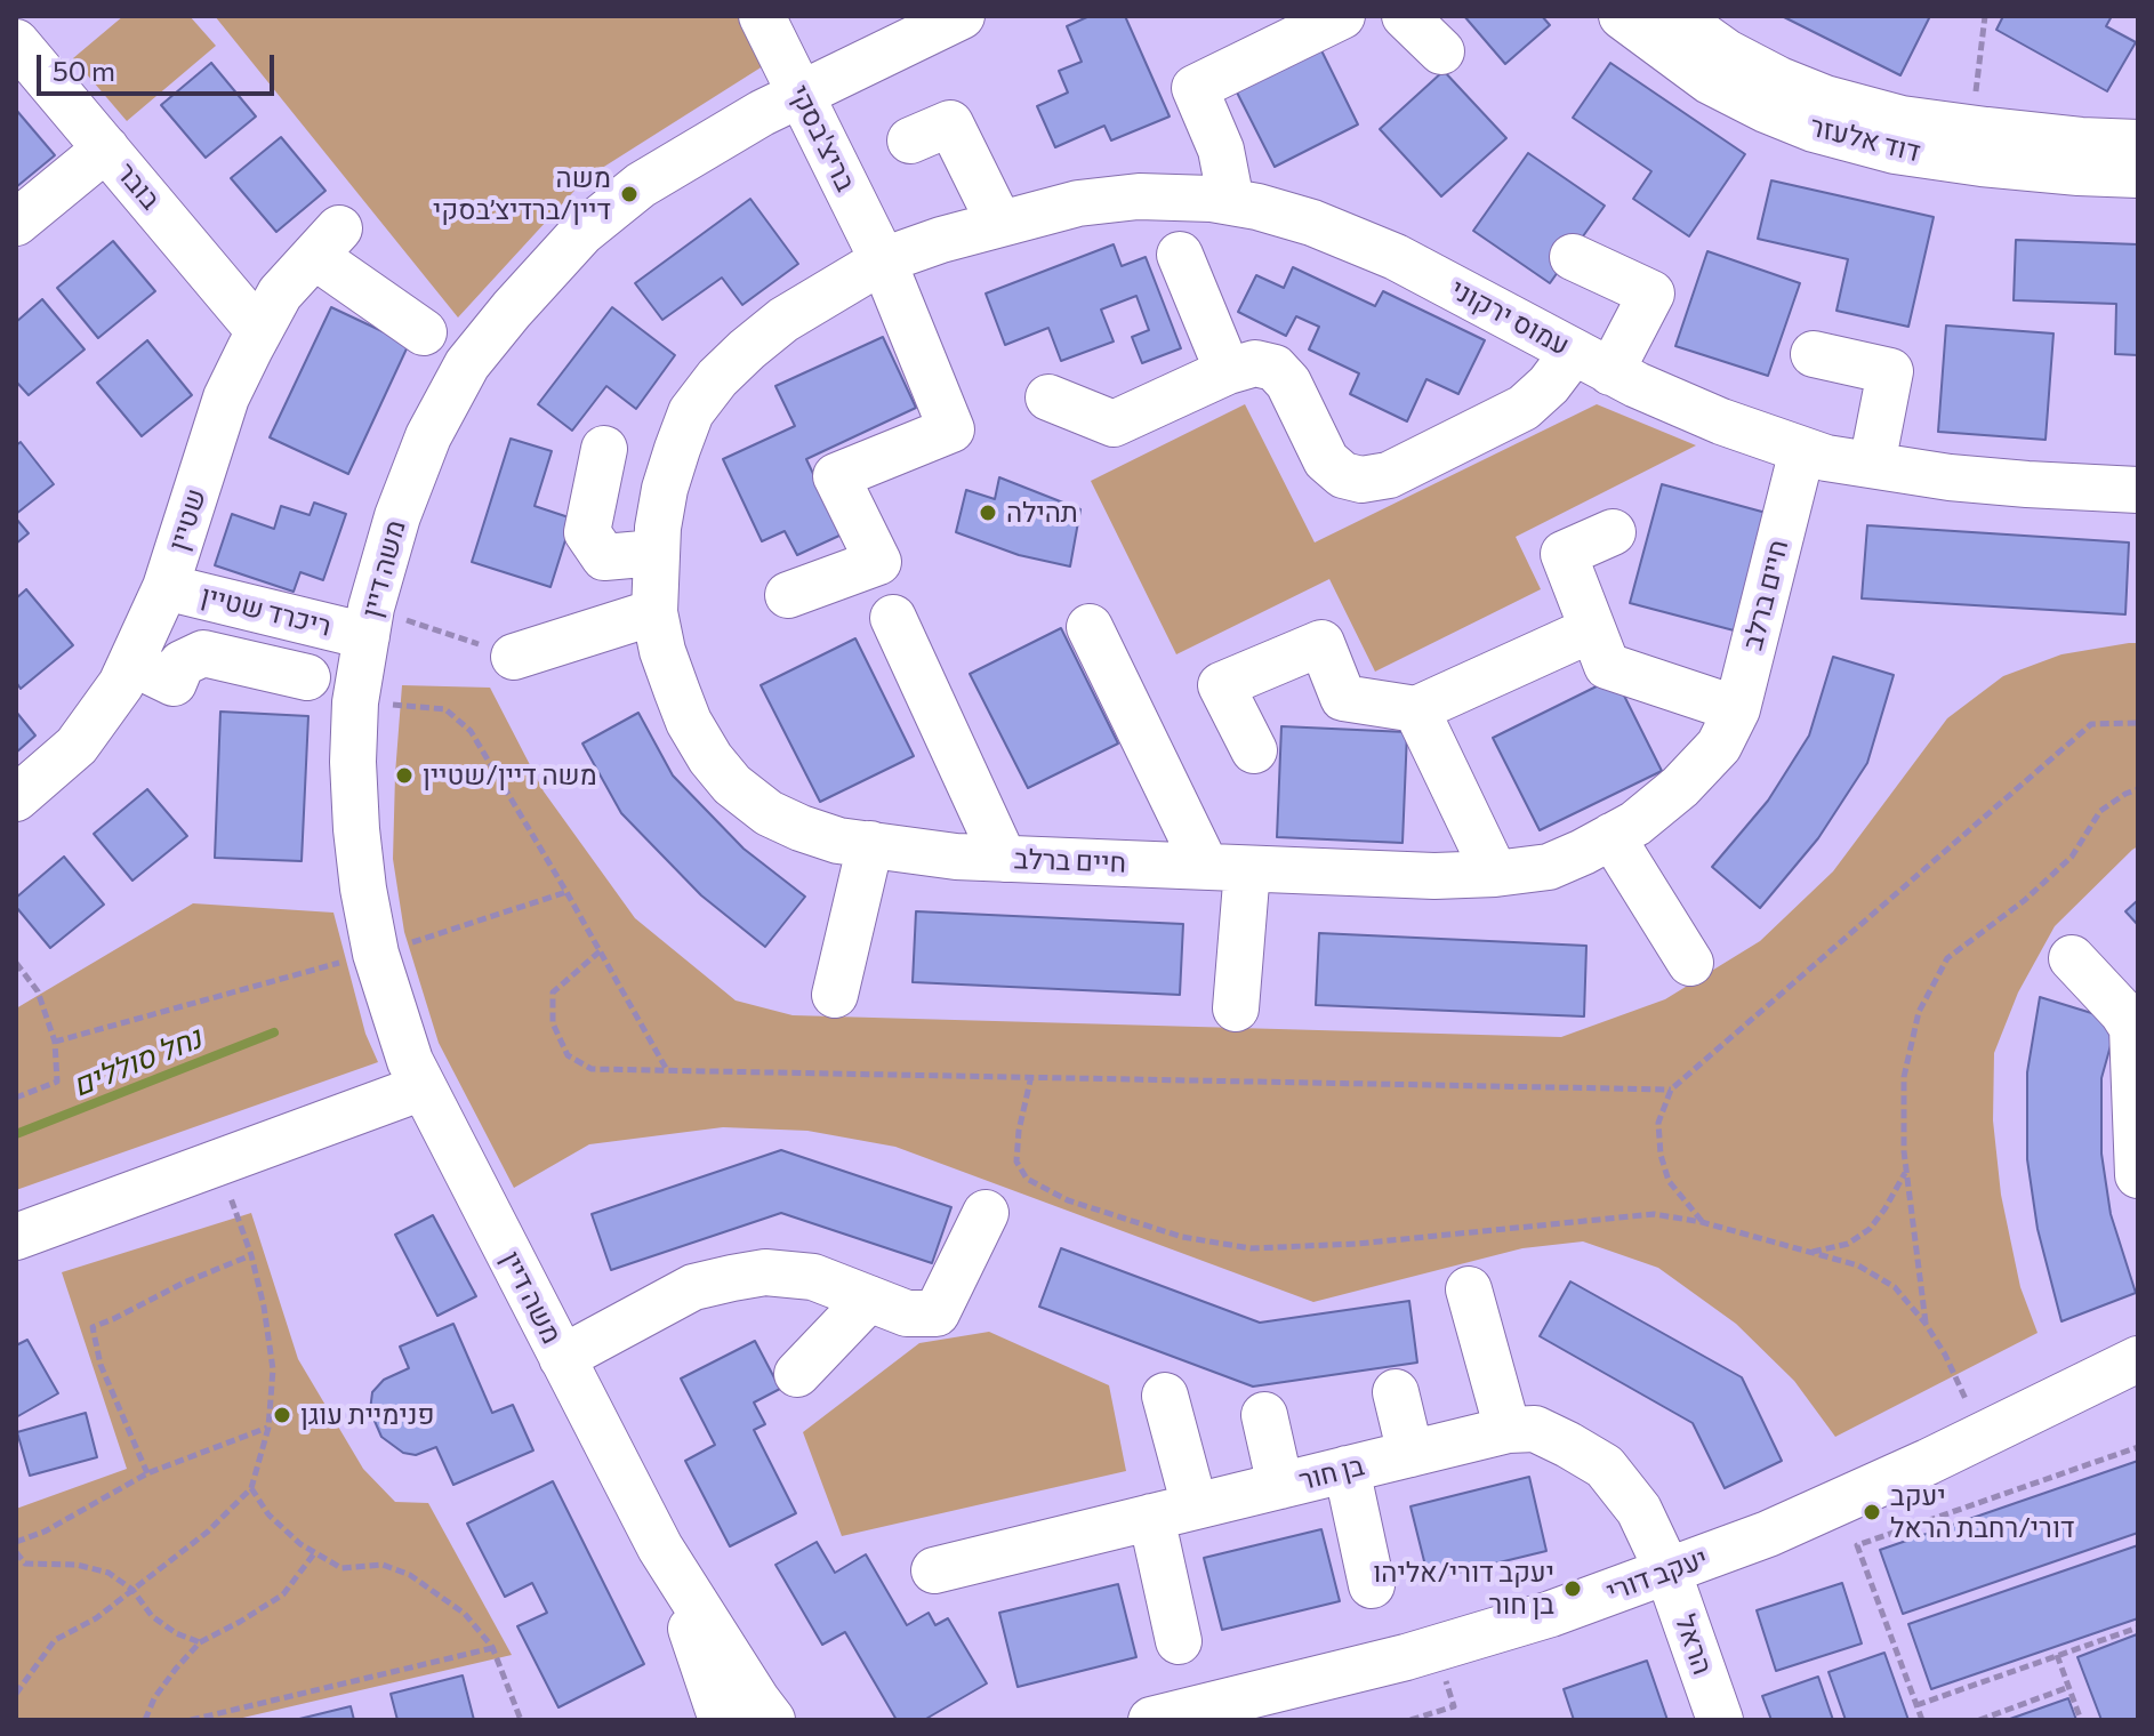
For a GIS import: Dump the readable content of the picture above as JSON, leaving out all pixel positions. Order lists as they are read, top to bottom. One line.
{"streets":{"street":["בריצ'בסקי","דוד אלעזר","בובר","עמוס ירקוני","שטיין","משה דיין","חיים ברלב","ריכרד שטיין","בן חור","יעקב דורי","הראל"]},"crossings":[["בריצ'בסקי","עמוס ירקוני"],["בריצ'בסקי","משה דיין"],["בריצ'בסקי","חיים ברלב"],["בובר","שטיין"],["עמוס ירקוני","חיים ברלב"],["שטיין","ריכרד שטיין"],["משה דיין","ריכרד שטיין"],["בן חור","יעקב דורי"],["בן חור","הראל"],["יעקב דורי","הראל"]],"water":["נחל סוללים"],"places":["משה דיין/ברדיצ׳בסקי","תהילה","משה דיין/שטיין","פנימיית עוגן","יעקב דורי/רחבת הראל","יעקב דורי/אליהו בן חור"],"scale_bar":"50 m"}
